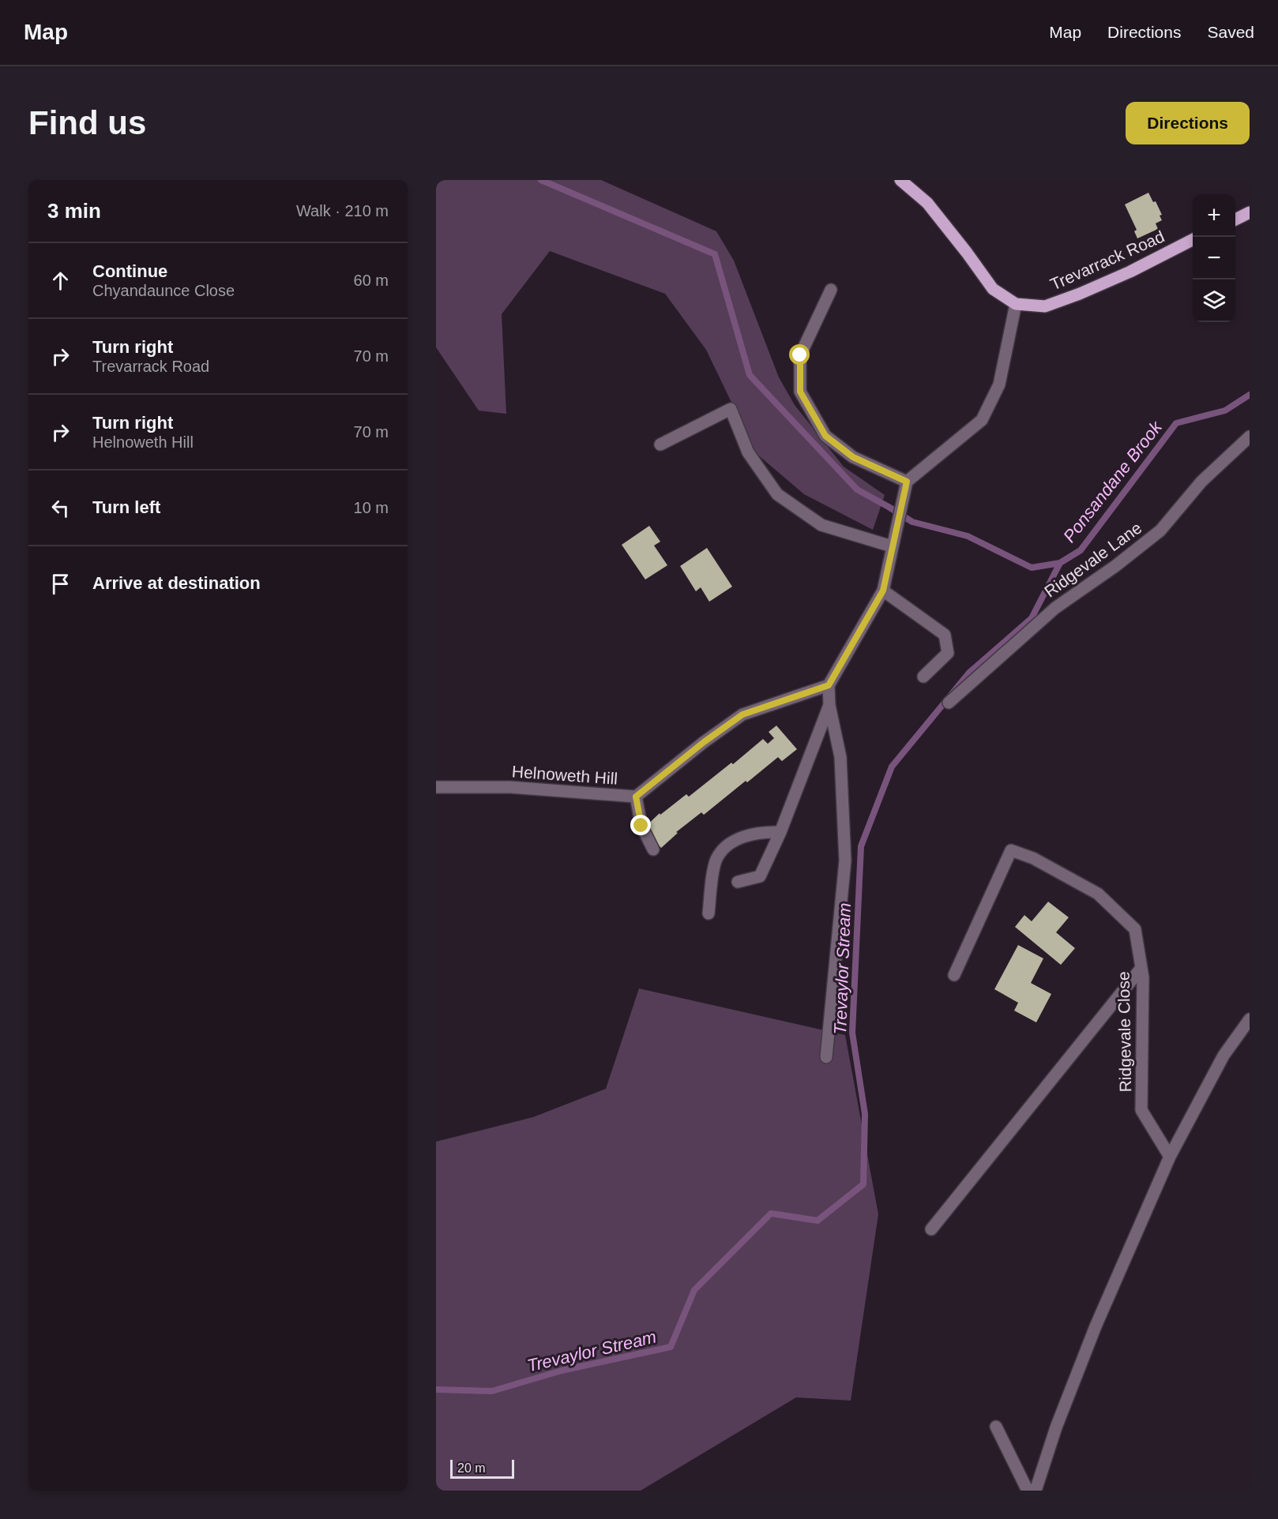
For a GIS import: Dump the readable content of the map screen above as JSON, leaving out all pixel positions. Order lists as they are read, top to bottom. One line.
{"streets":{"main road":["Trevarrack Road"],"street":["Ridgevale Lane","Helnoweth Hill","Ridgevale Close"]},"water":["Ponsandane Brook","Trevaylor Stream"],"scale_bar":"20 m","page":{"header":"Map","nav":["Map","Directions","Saved"],"buttons":"Directions","title":"Find us","heading":["3 min","Walk · 210 m"],"map_buttons":["+","−"],"list":[["Continue","Chyandaunce Close","60 m"],["Turn right","Trevarrack Road","70 m"],["Turn right","Helnoweth Hill","70 m"],["Turn left","10 m"],"Arrive at destination"],"scale":"20 m"}}
